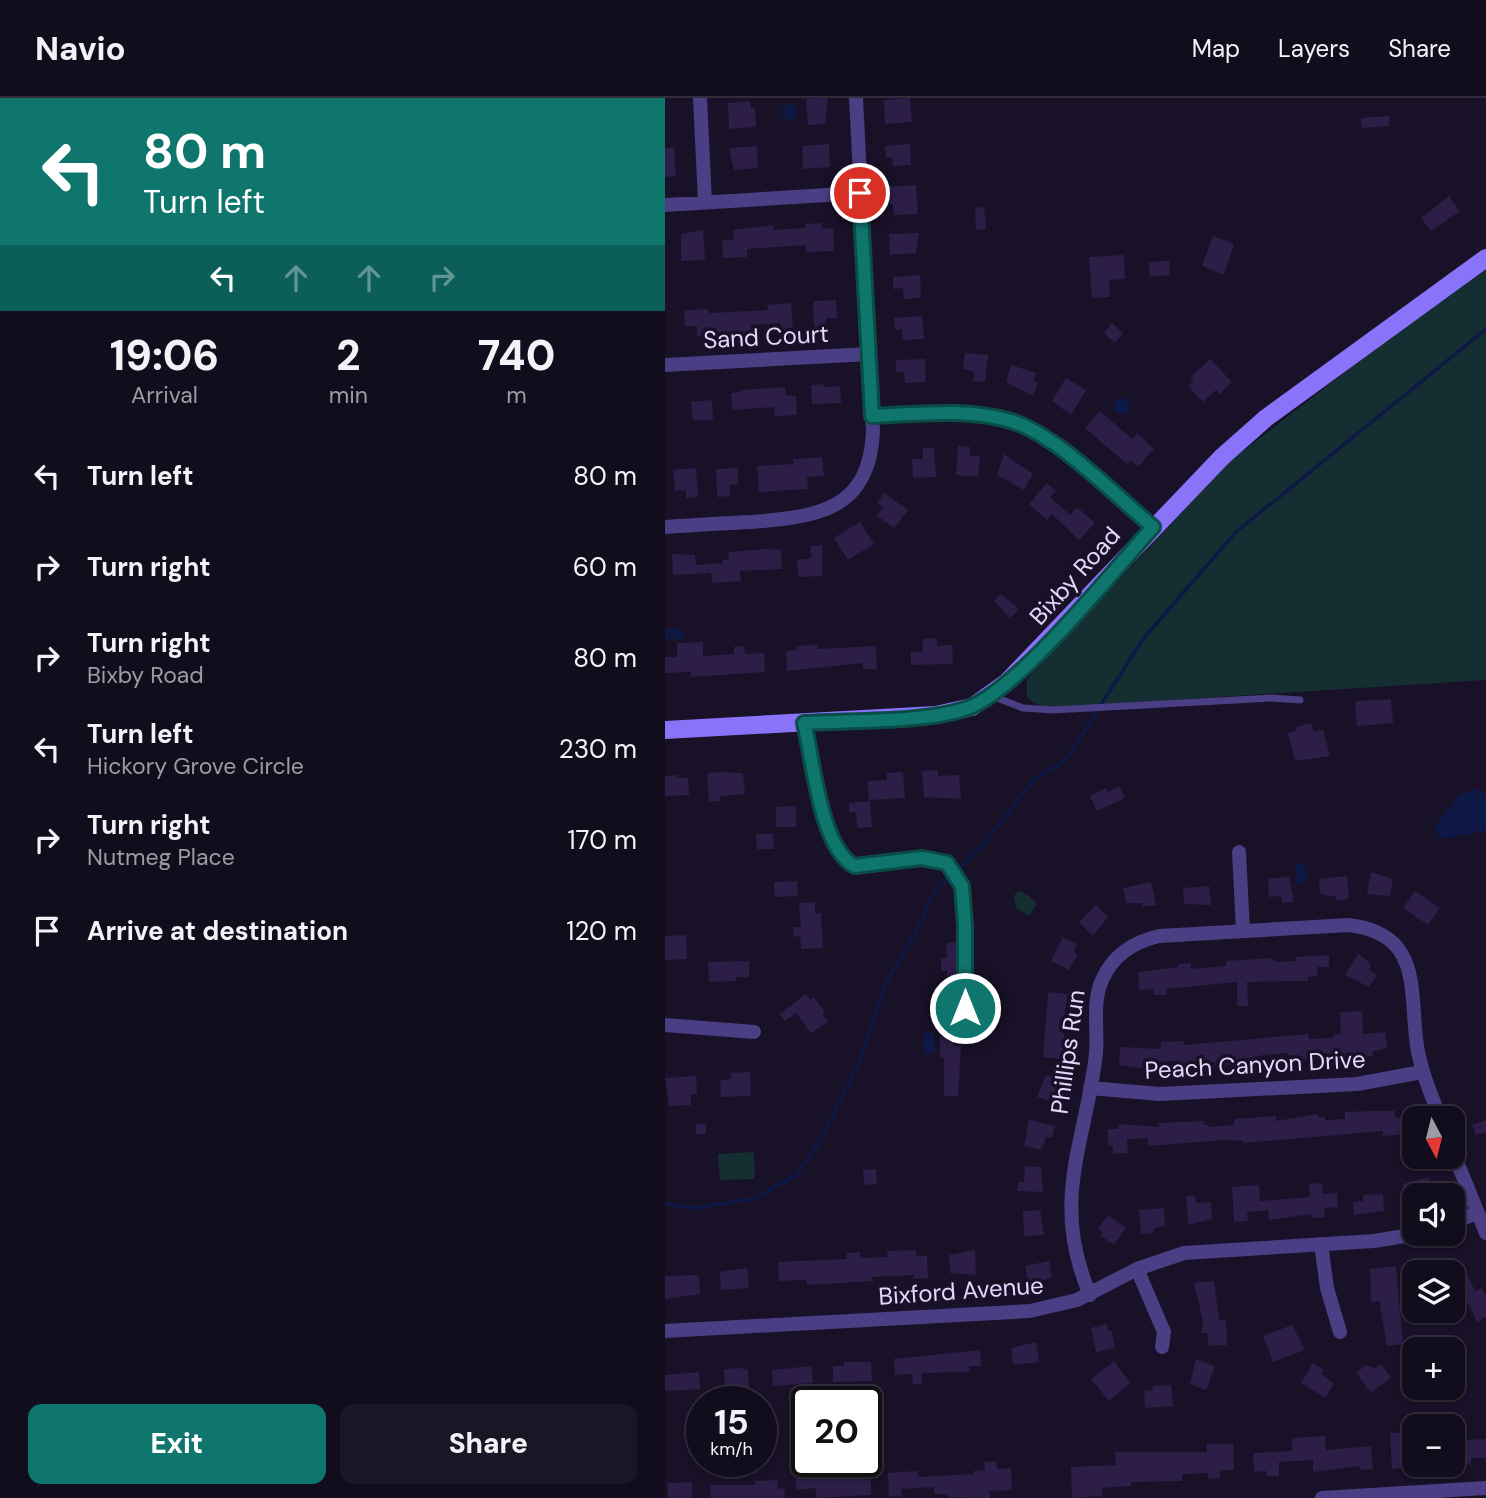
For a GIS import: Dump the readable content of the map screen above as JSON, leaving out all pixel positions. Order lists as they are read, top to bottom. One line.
{"streets":{"street":["Sand Court","Bixby Road","Phillips Run","Peach Canyon Drive","Bixford Avenue"]},"crossings":[["Phillips Run","Peach Canyon Drive"],["Phillips Run","Bixford Avenue"]],"north":"bottom","page":{"header":"Navio","nav":["Map","Layers","Share"],"turn":["80 m","Turn left"],"eta":["19:06","Arrival","2","min","740","m"],"list":[{"name":"Turn left","value":"80 m"},{"name":"Turn right","value":"60 m"},{"name":"Turn right","note":"Bixby Road","value":"80 m"},{"name":"Turn left","note":"Hickory Grove Circle","value":"230 m"},{"name":"Turn right","note":"Nutmeg Place","value":"170 m"},{"name":"Arrive at destination","value":"120 m"}],"map_buttons":["+","−"],"speed":"15 km/h","limit":"20","buttons":["Exit","Share"]}}
